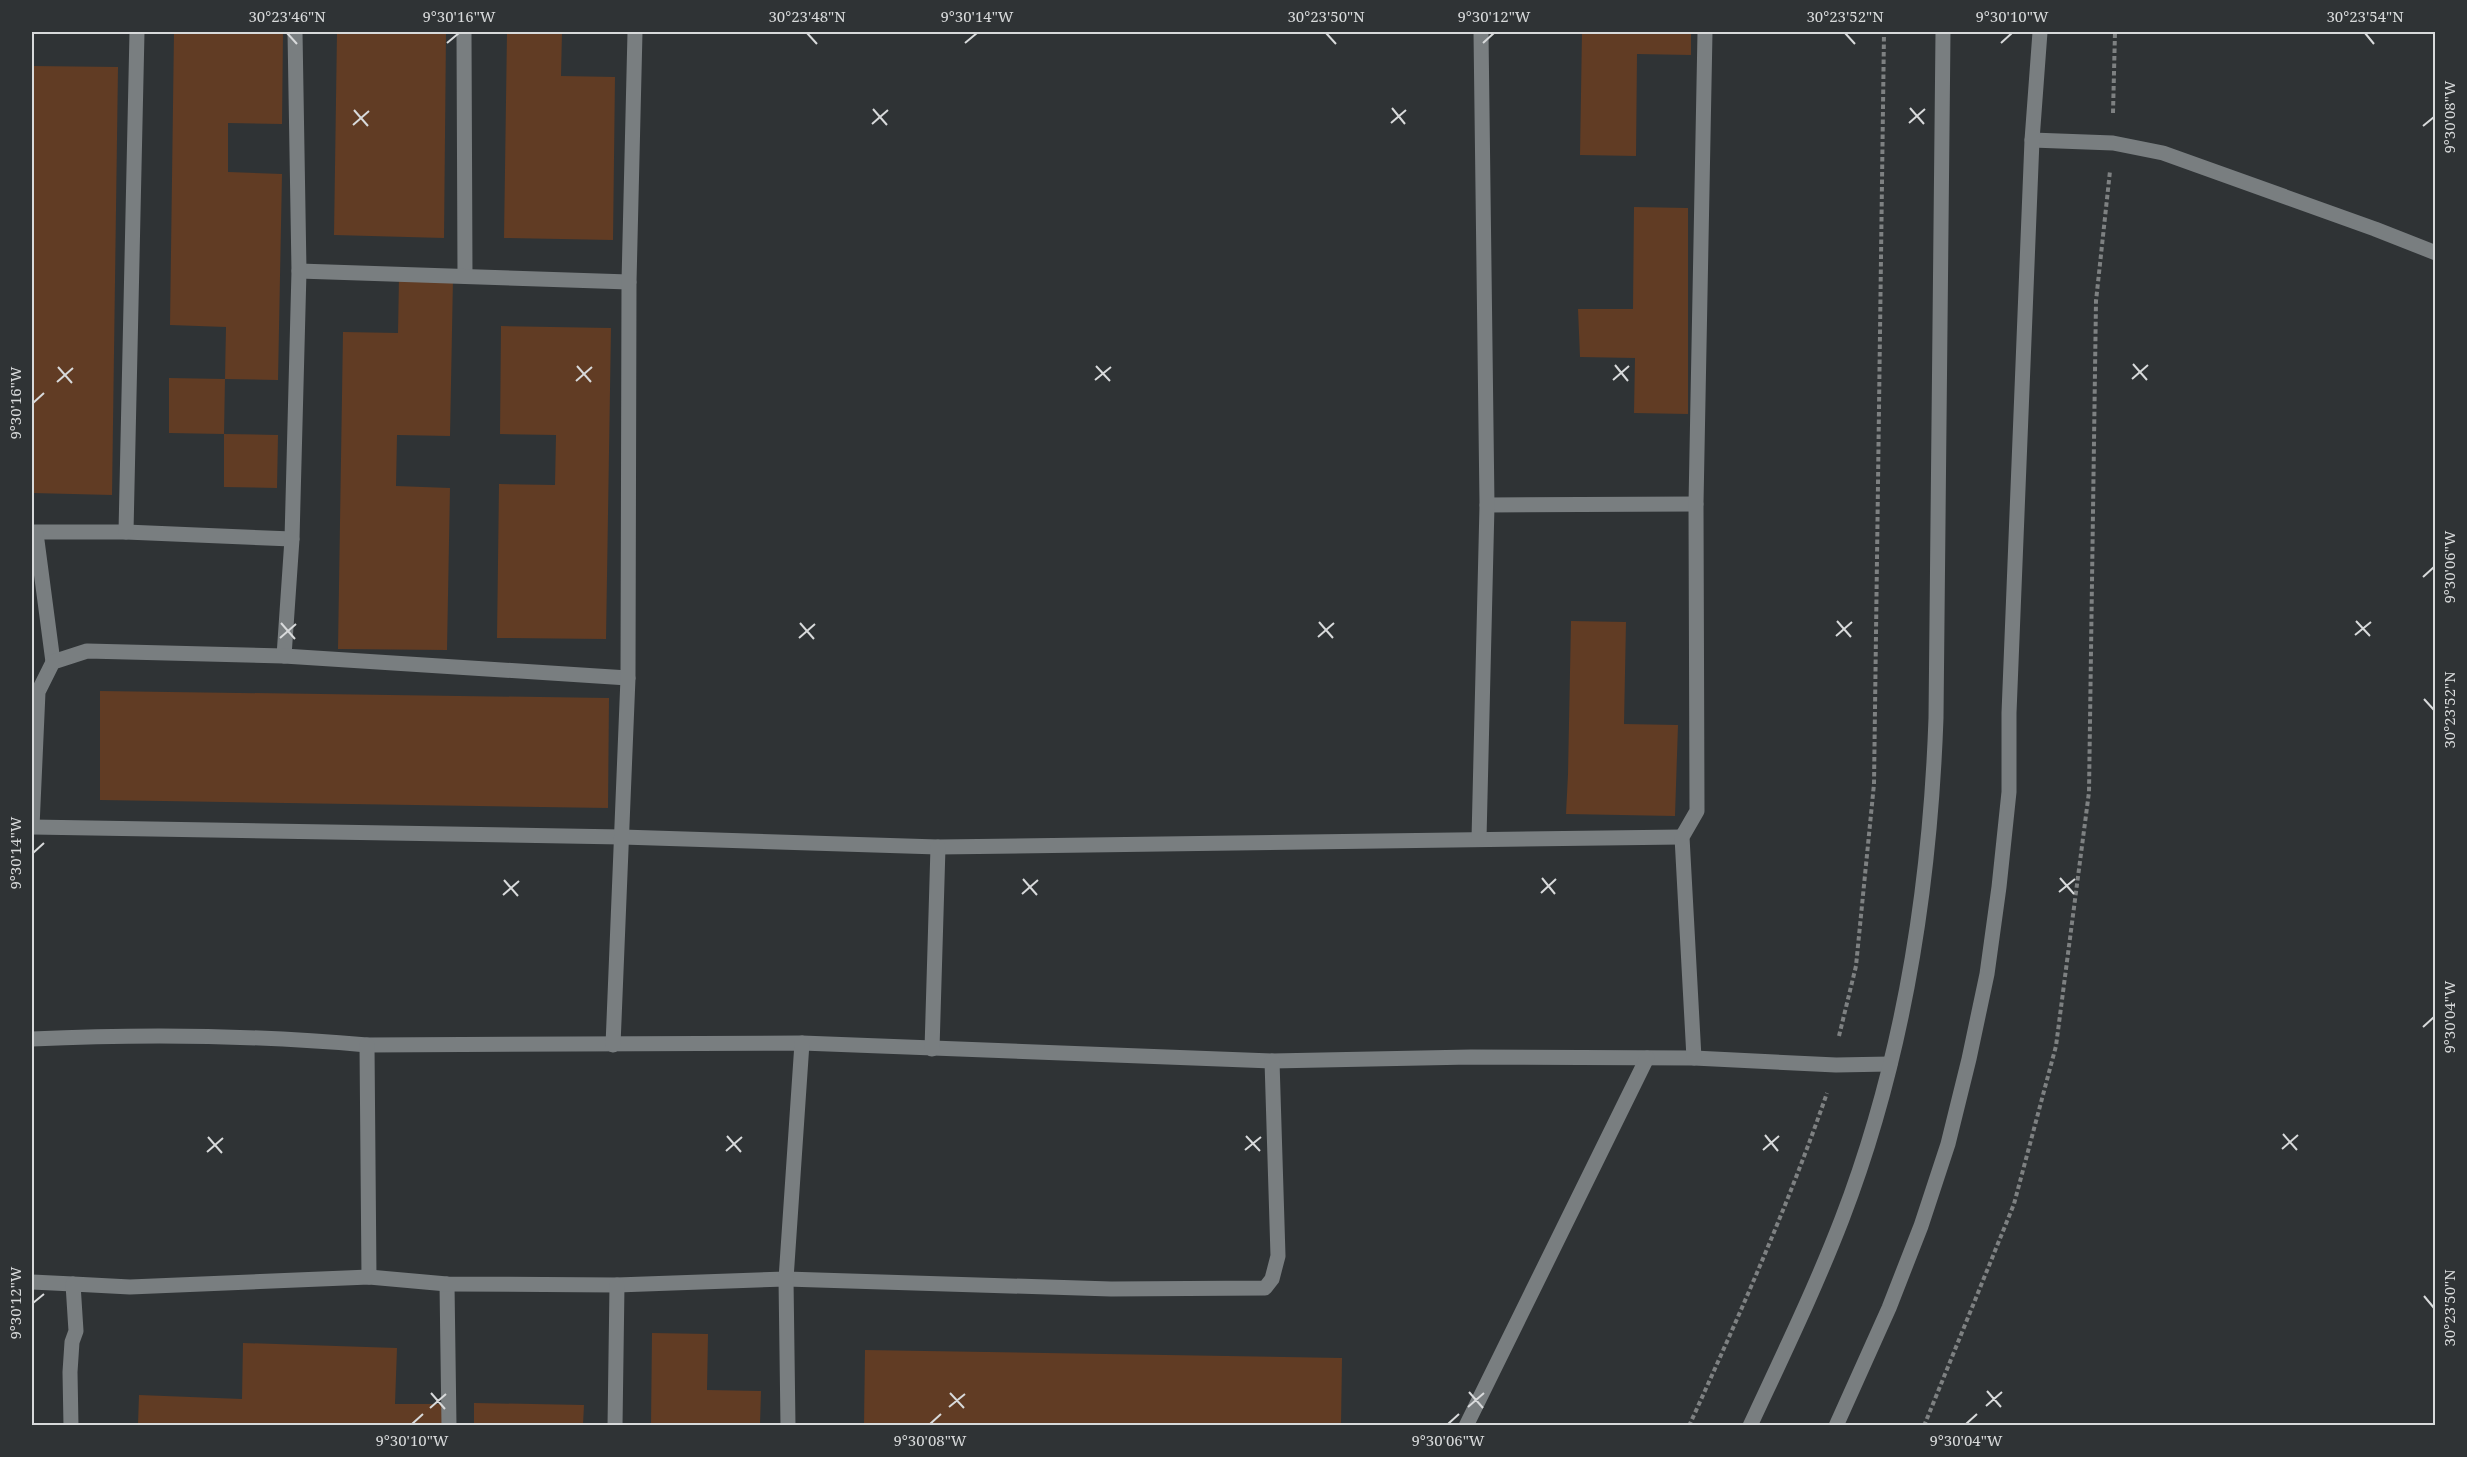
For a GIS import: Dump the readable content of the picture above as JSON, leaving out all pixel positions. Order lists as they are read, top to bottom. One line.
{"coordinates":["30°23'46\"N","9°30'16\"W","30°23'48\"N","9°30'14\"W","30°23'50\"N","9°30'12\"W","30°23'52\"N","9°30'10\"W","30°23'54\"N","9°30'08\"W","9°30'06\"W","9°30'04\"W"]}
